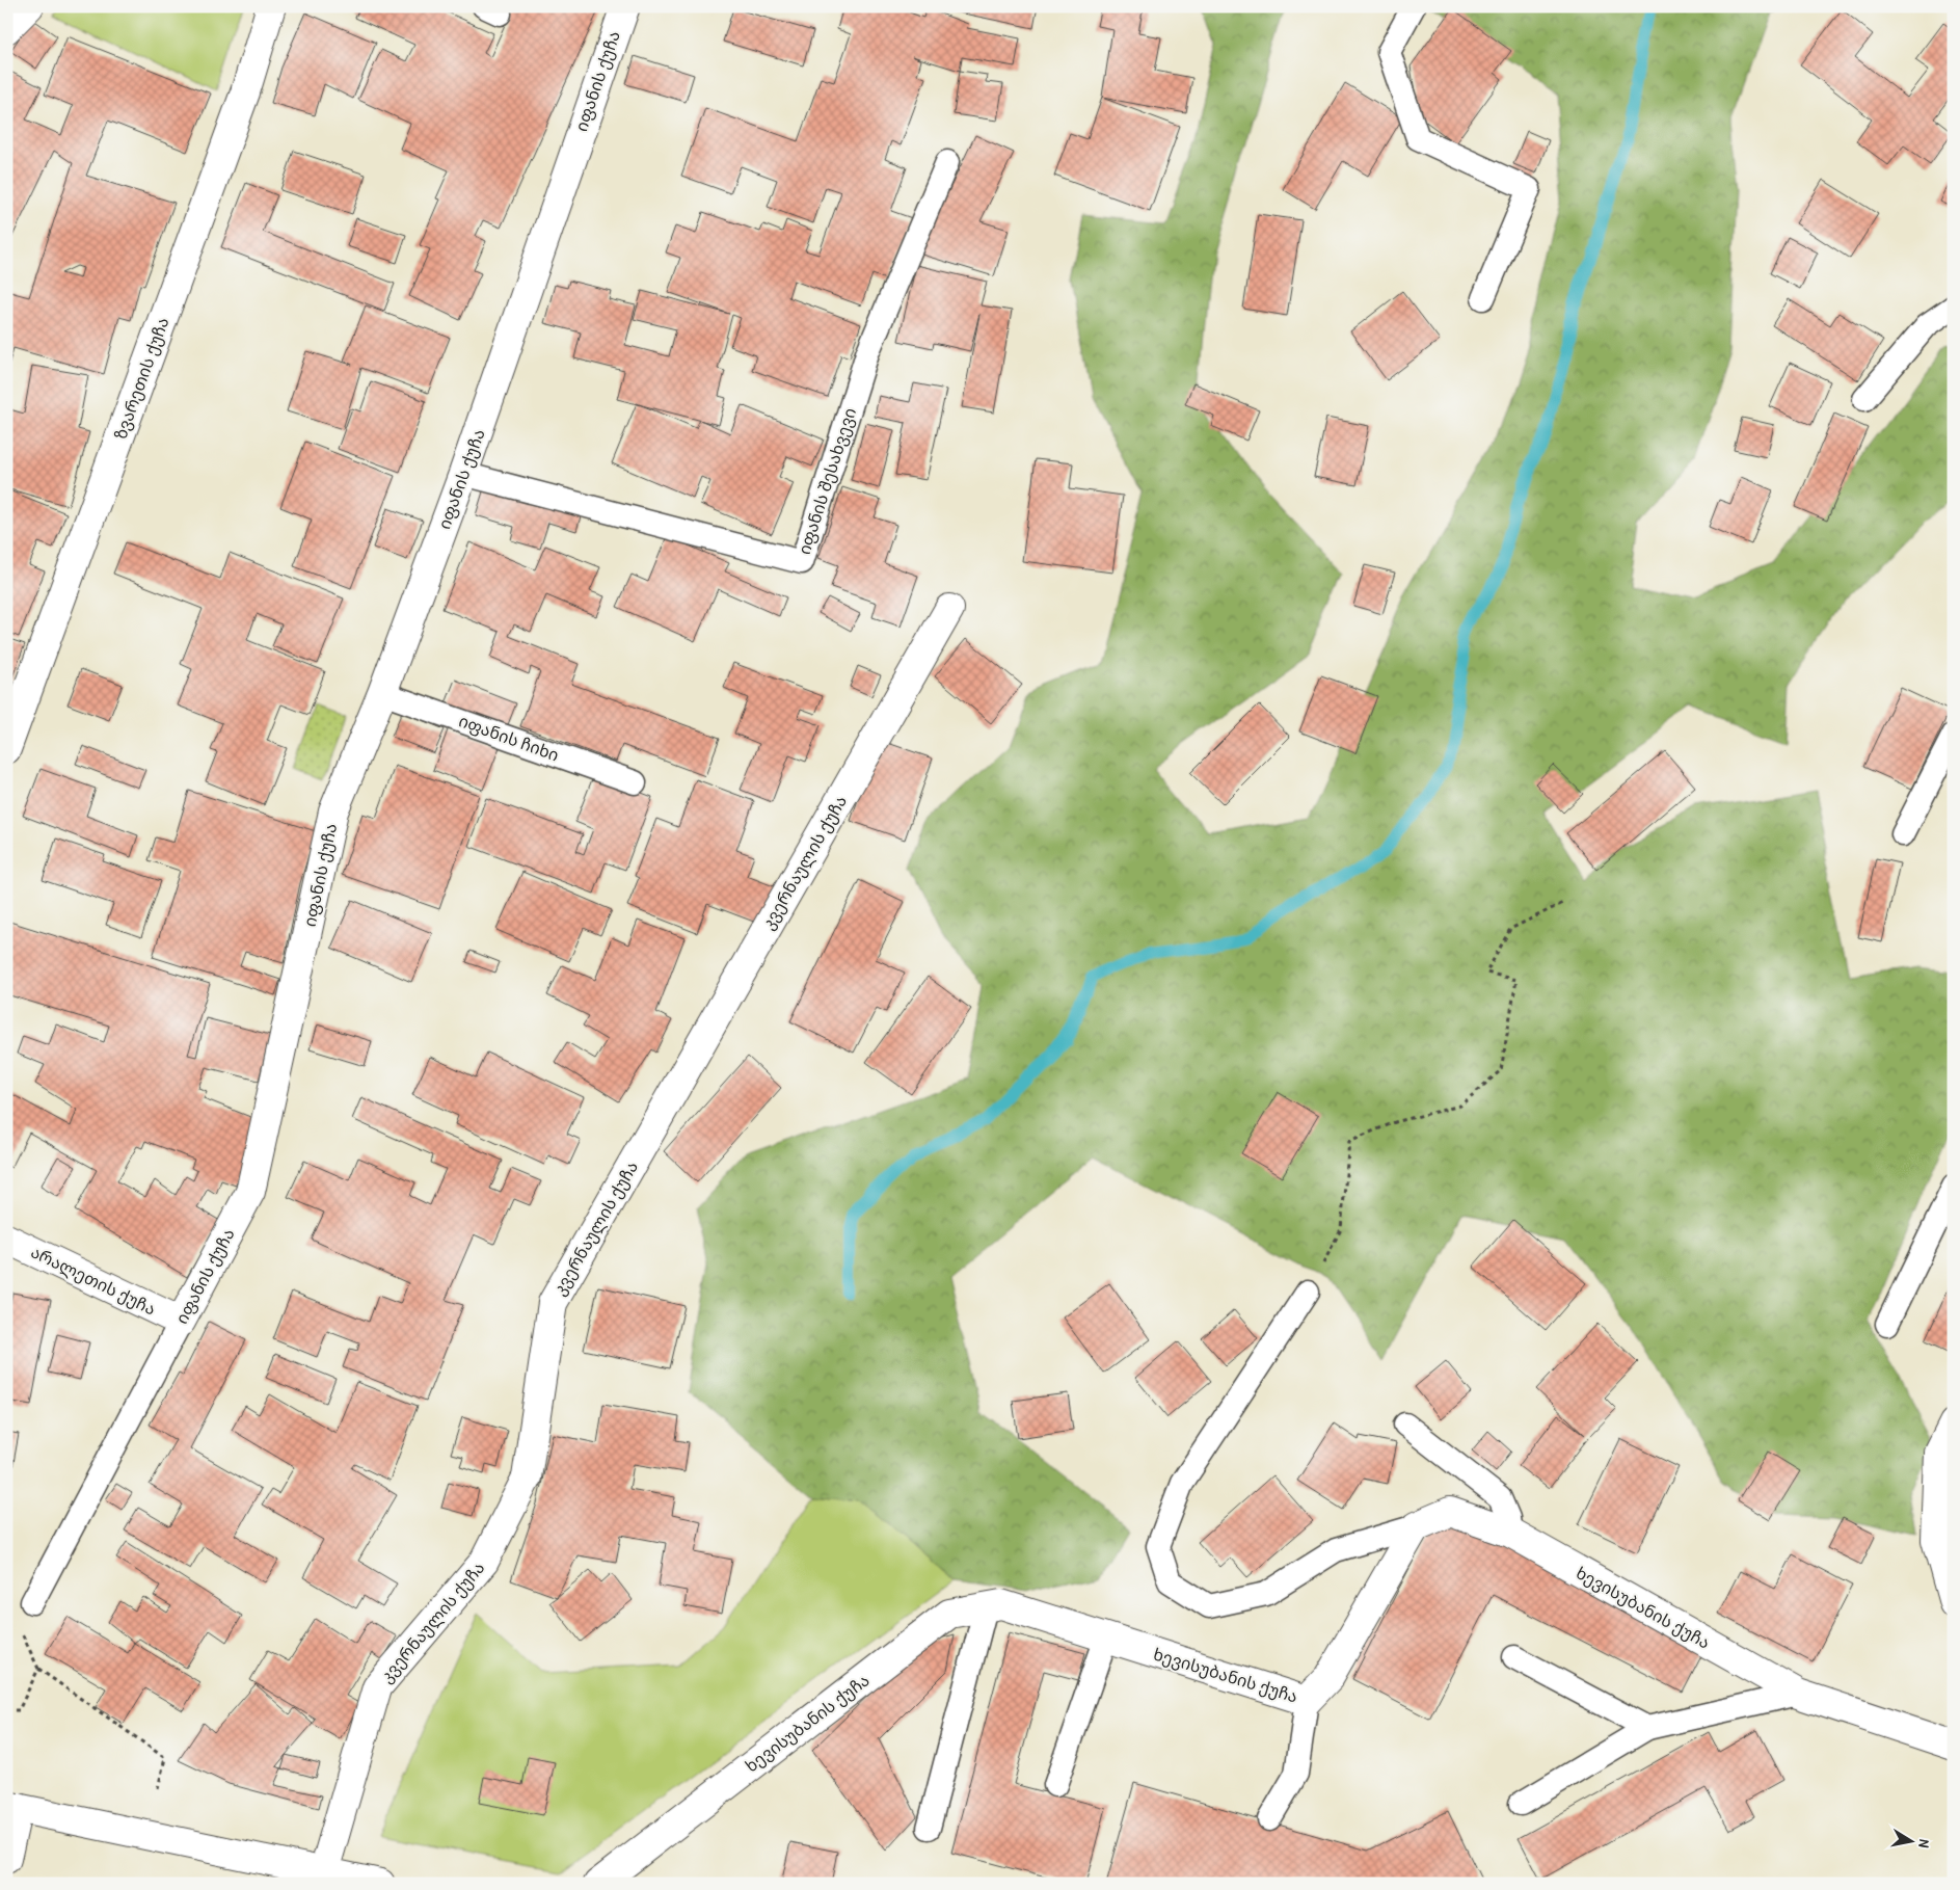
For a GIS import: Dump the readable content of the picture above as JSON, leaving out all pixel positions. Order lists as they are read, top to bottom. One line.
{"streets":{"street":["იფანის ქუჩა","ზვარეთის ქუჩა","კვერნაულის ქუჩა","არალეთის ქუჩა","ხევისუბანის ქუჩა"],"lane":["იფანის შესახვევი","იფანის ჩიხი"]},"crossings":[["იფანის ქუჩა","იფანის შესახვევი"],["იფანის ქუჩა","იფანის ჩიხი"],["იფანის ქუჩა","არალეთის ქუჩა"]],"north":"right"}
